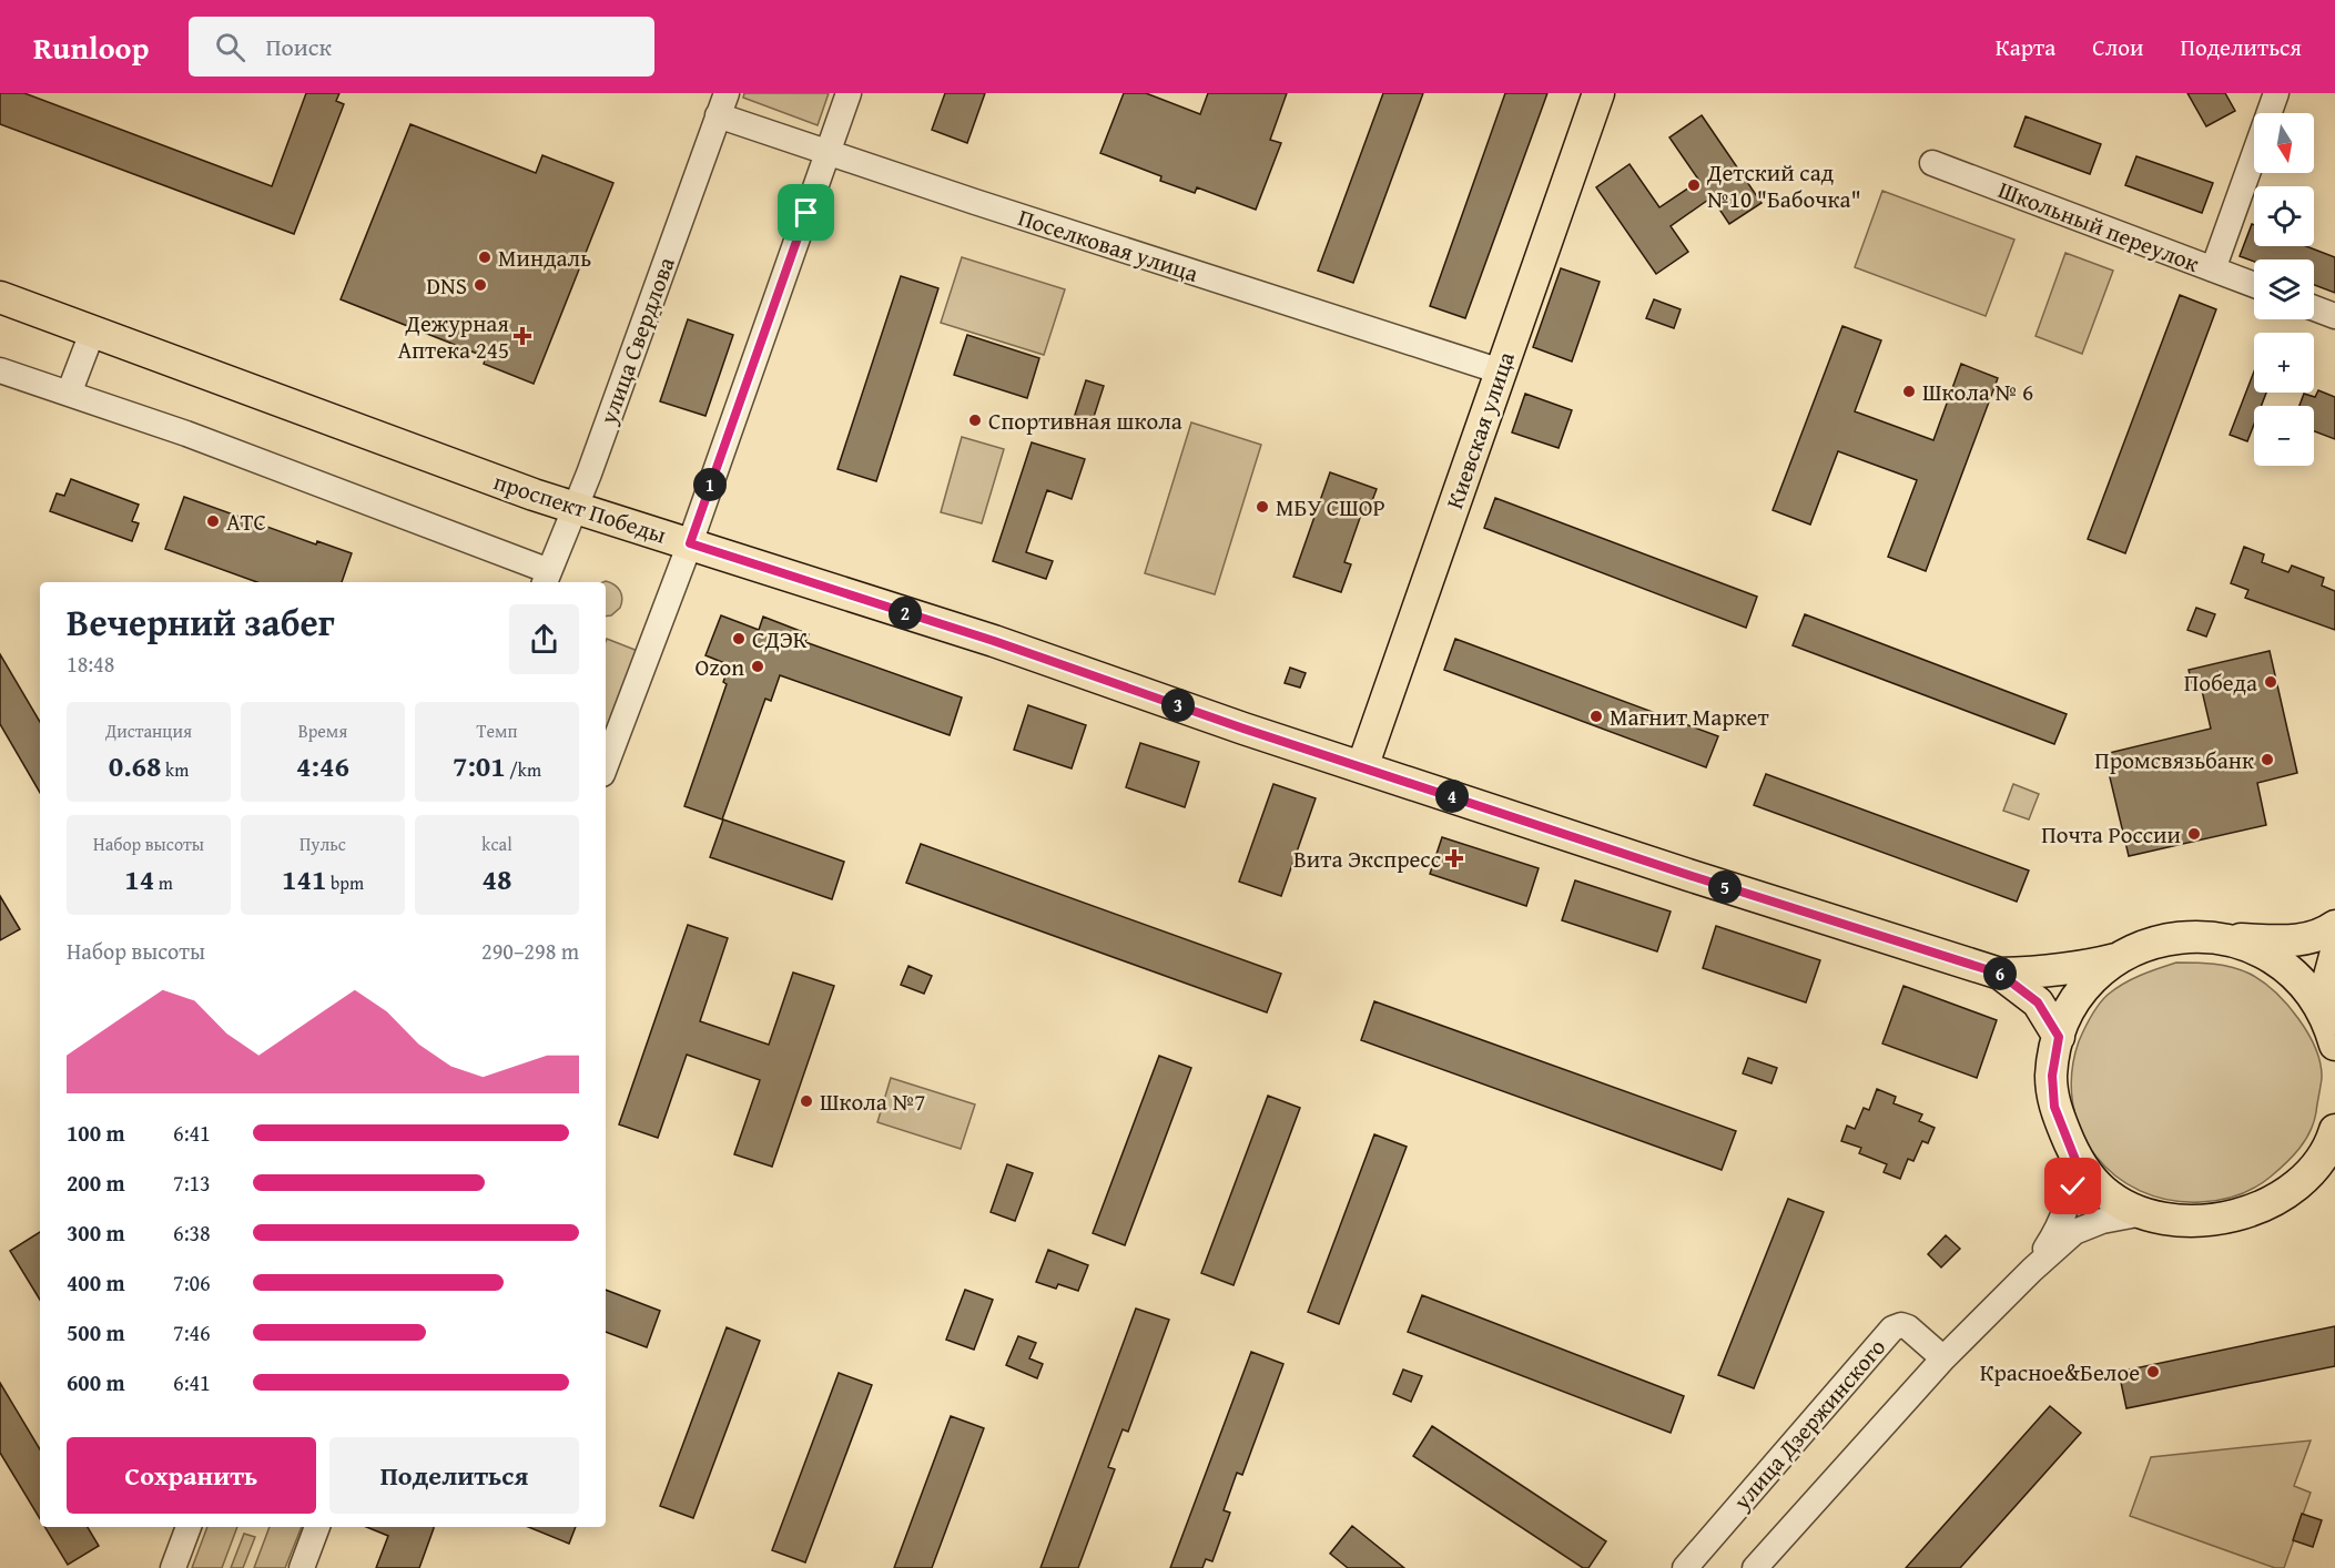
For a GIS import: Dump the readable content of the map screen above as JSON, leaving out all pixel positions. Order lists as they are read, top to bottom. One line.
{"streets":{"main road":["Киевская улица","проспект Победы"],"street":["Школьный переулок","Поселковая улица","улица Свердлова","улица Дзержинского"]},"crossings":[["Поселковая улица","улица Свердлова"],["Поселковая улица","Киевская улица"],["улица Свердлова","проспект Победы"],["Киевская улица","проспект Победы"]],"places":{"other":["Детский сад №10 \"Бабочка\"","Миндаль","DNS","Школа № 6","Спортивная школа","МБУ СШОР","АТС","СДЭК","Ozon","Победа","Магнит Маркет","Промсвязьбанк","Почта России","Школа №7","Красное&Белое"],"health":["Дежурная Аптека 245","Вита Экспресс"]},"north":"bottom","page":{"header":"Runloop","search":"Поиск","nav":["Карта","Слои","Поделиться"],"map_buttons":["+","−"],"pins":["1","2","3","4","5","6"],"heading":["Вечерний забег","18:48"],"stats":[["Дистанция","0.68 km"],["Время","4:46"],["Темп","7:01 /km"],["Набор высоты","14 m"],["Пульс","141 bpm"],["kcal","48"]],"chart":["Набор высоты","290–298 m"],"list":[{"name":"100 m","note":"6:41"},{"name":"200 m","note":"7:13"},{"name":"300 m","note":"6:38"},{"name":"400 m","note":"7:06"},{"name":"500 m","note":"7:46"},{"name":"600 m","note":"6:41"}],"buttons":["Сохранить","Поделиться"]}}
